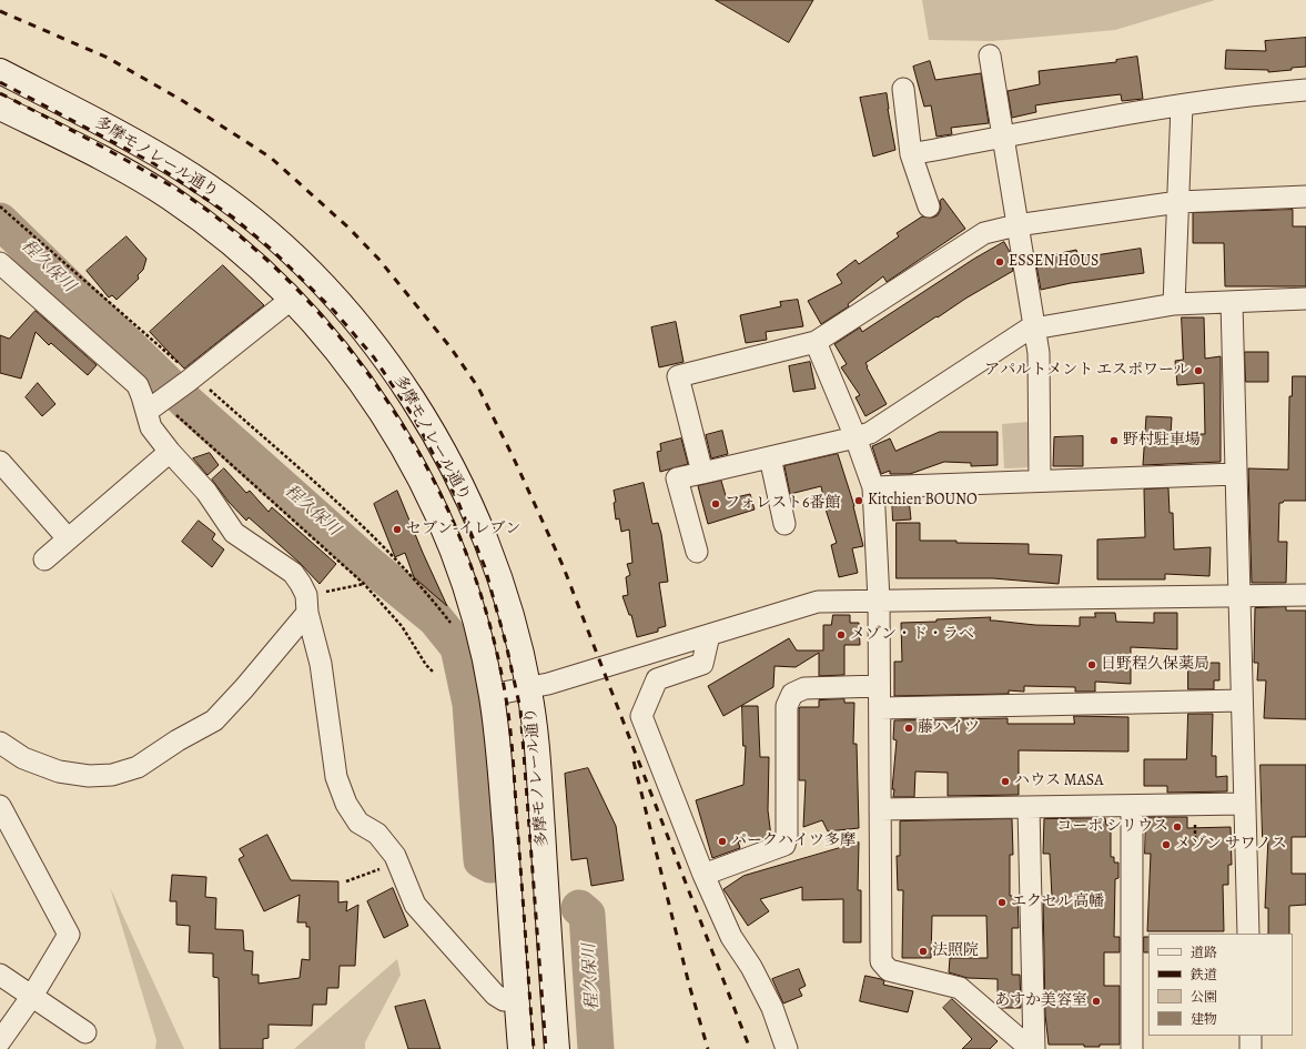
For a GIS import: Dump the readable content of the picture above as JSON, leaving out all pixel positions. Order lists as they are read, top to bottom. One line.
{"streets":{"main road":["多摩モノレール通り"]},"water":["程久保川"],"places":["ESSEN HOUS","アパルトメント エスポワール","野村駐車場","Kitchien BOUNO","フォレスト6番館","セブン-イレブン","メゾン・ド・ラベ","日野程久保薬局","藤ハイツ","ハウス MASA","コーポ シリウス","パークハイツ多摩","メゾン サワノス","エクセル高幡","法照院","あすか美容室"],"legend":["道路","鉄道","公園","建物"]}
